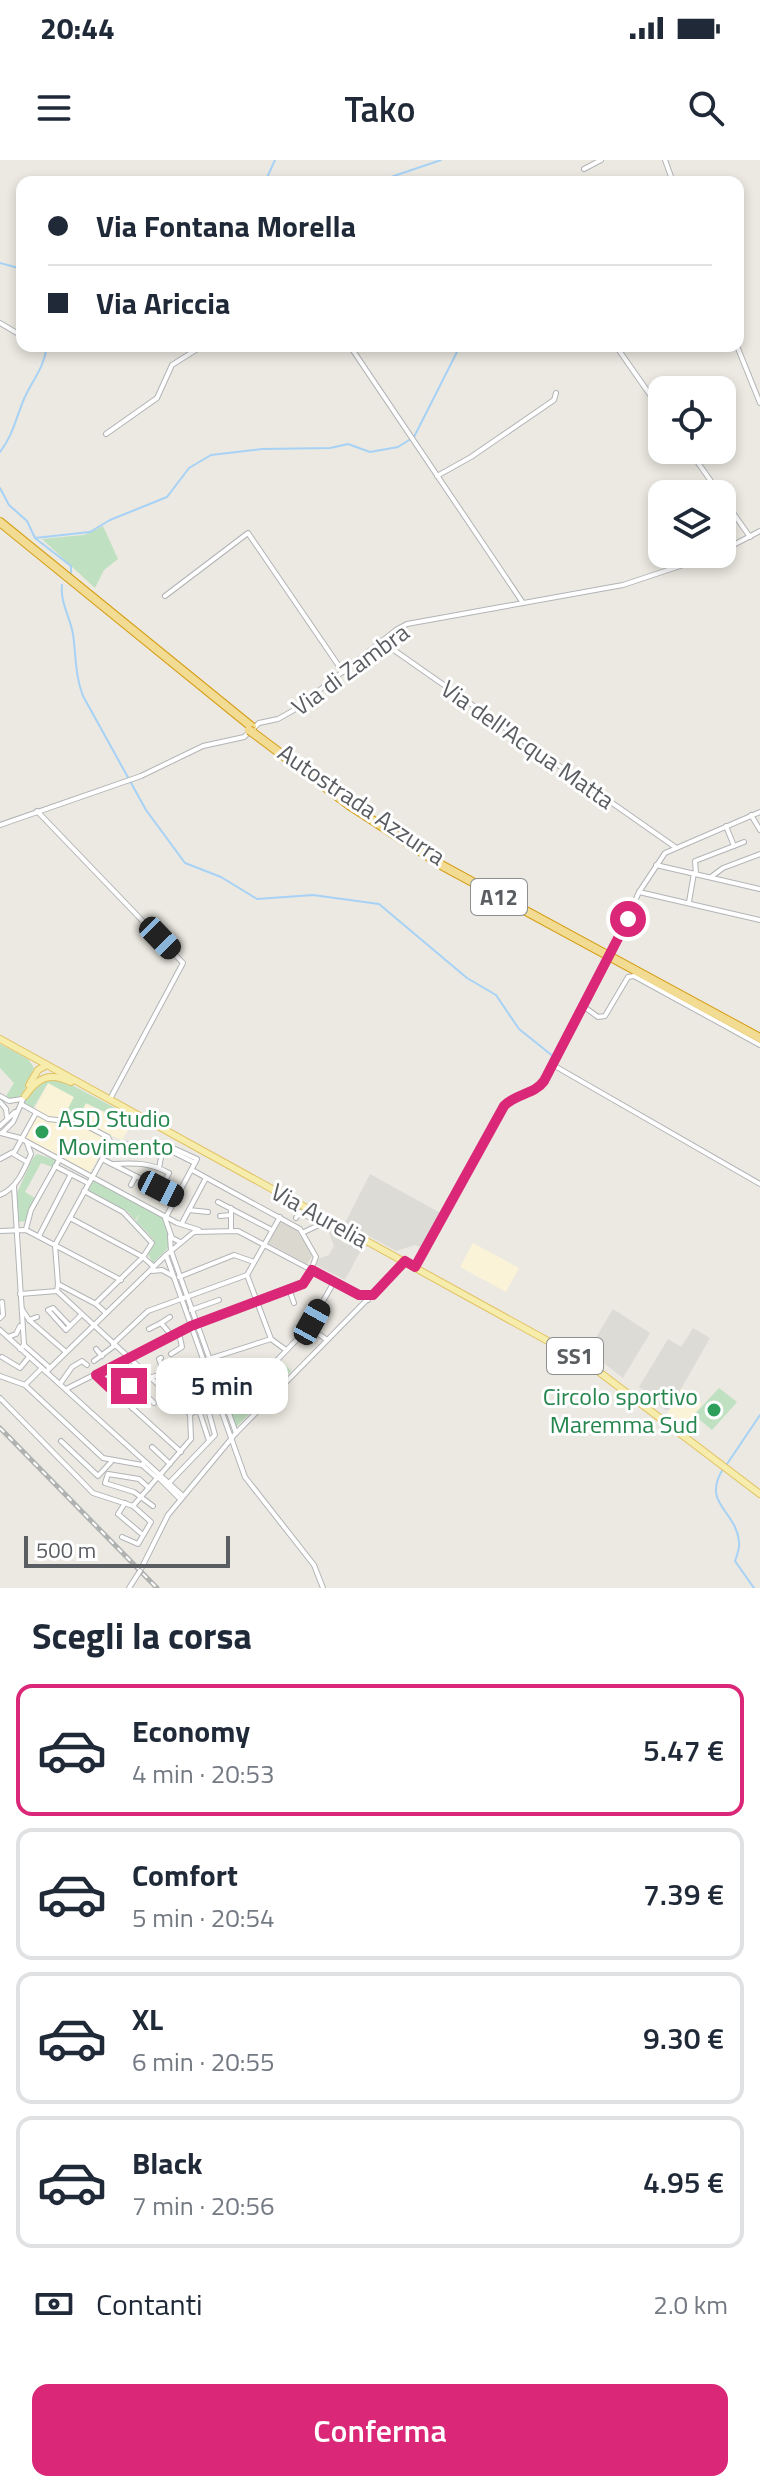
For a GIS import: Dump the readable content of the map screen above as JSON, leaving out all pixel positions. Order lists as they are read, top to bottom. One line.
{"streets":{"highway":["Autostrada Azzurra","A12"],"main road":["Via Aurelia","SS1"],"street":["Via di Zambra","Via dell'Acqua Matta"]},"crossings":[["Via di Zambra","Via dell'Acqua Matta"]],"places":["ASD Studio Movimento","Circolo sportivo Maremma Sud"],"scale_bar":"500 m","page":{"status":"20:44","header":"Tako","banner":["Via Fontana Morella","Via Ariccia"],"bubble":"5 min","scale":"500 m","heading":"Scegli la corsa","list":[{"name":"Economy","note":"4 min · 20:53","value":"5.47 €"},{"name":"Comfort","note":"5 min · 20:54","value":"7.39 €"},{"name":"XL","note":"6 min · 20:55","value":"9.30 €"},{"name":"Black","note":"7 min · 20:56","value":"4.95 €"}],"pay":["Contanti","2.0 km"],"buttons":"Conferma"}}
